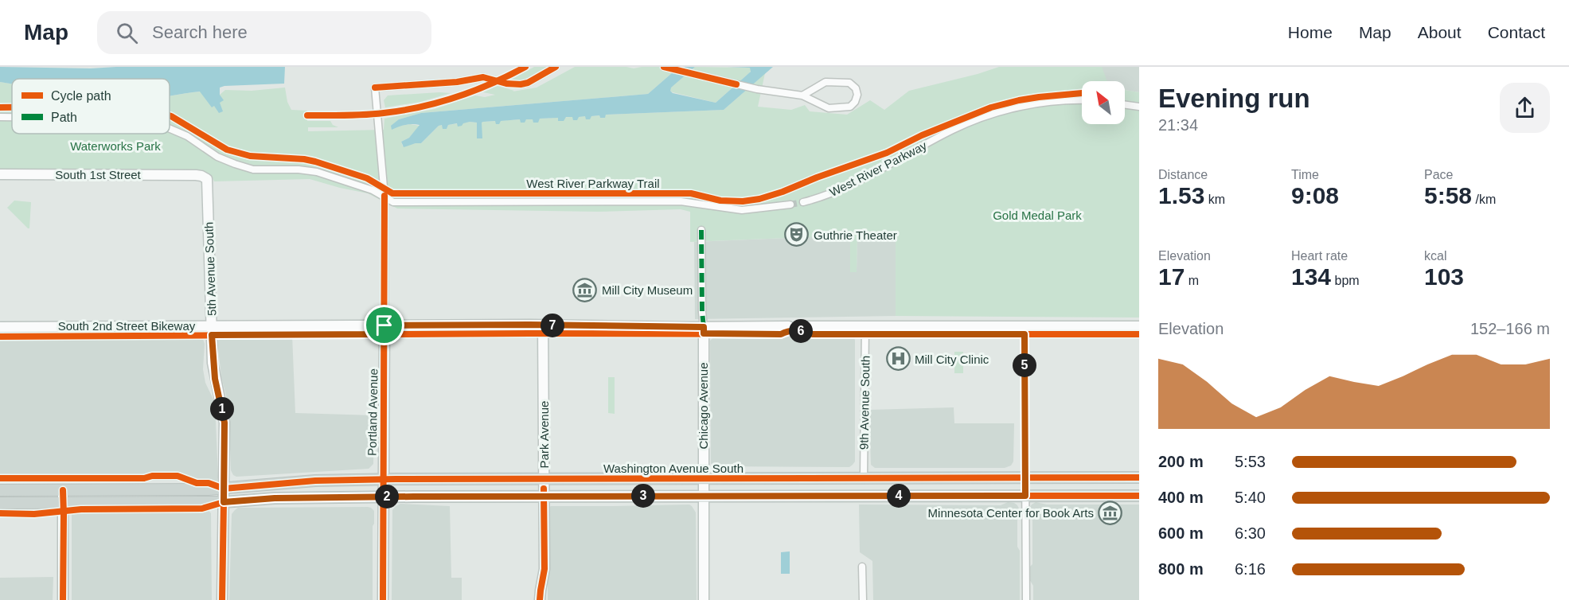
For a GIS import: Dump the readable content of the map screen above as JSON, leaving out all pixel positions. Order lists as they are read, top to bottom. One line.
{"streets":{"main road":["Washington Avenue South"],"street":["West River Parkway","South 1st Street","5th Avenue South","9th Avenue South","Chicago Avenue","Portland Avenue","Park Avenue"],"cycle path":["West River Parkway Trail","South 2nd Street Bikeway"]},"crossings":[["South 1st Street","5th Avenue South"],["5th Avenue South","Washington Avenue South"],["9th Avenue South","Washington Avenue South"],["Chicago Avenue","Washington Avenue South"],["Portland Avenue","Washington Avenue South"],["Park Avenue","Washington Avenue South"]],"parks":["Waterworks Park","Gold Medal Park"],"places":{"theatre":["Guthrie Theater"],"museum":["Mill City Museum","Minnesota Center for Book Arts"],"hospital":["Mill City Clinic"]},"legend":["Cycle path","Path"],"north":"top left","page":{"header":"Map","search":"Search here","nav":["Home","Map","About","Contact"],"heading":["Evening run","21:34"],"stats":[["Distance","1.53 km"],["Time","9:08"],["Pace","5:58 /km"],["Elevation","17 m"],["Heart rate","134 bpm"],["kcal","103"]],"chart":["Elevation","152–166 m"],"pins":["7","6","5","1","3","4","2"],"list":[{"name":"200 m","note":"5:53"},{"name":"400 m","note":"5:40"},{"name":"600 m","note":"6:30"},{"name":"800 m","note":"6:16"}]}}
